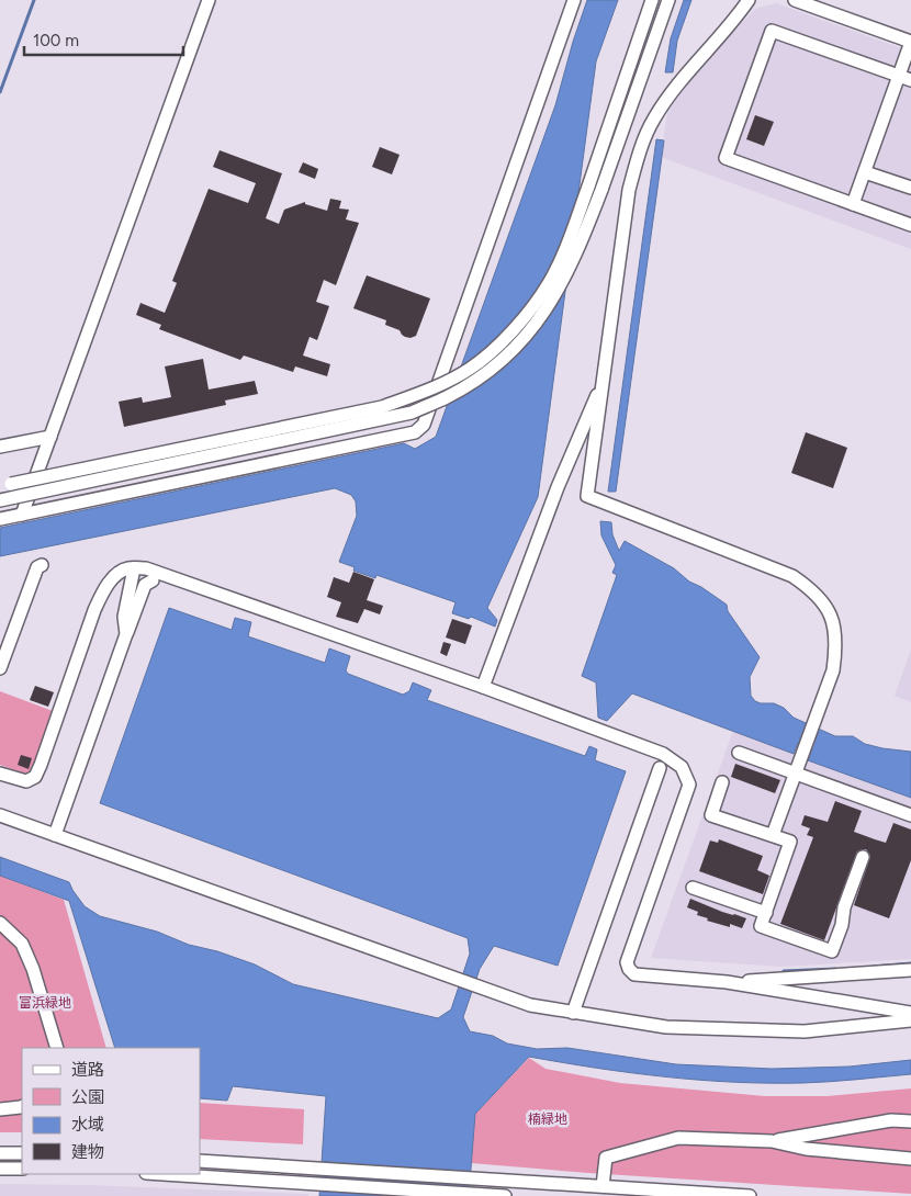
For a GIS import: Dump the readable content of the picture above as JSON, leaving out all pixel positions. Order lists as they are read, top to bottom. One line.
{"parks":["富浜緑地","楠緑地"],"legend":["道路","公園","水域","建物"],"scale_bar":"100 m"}
